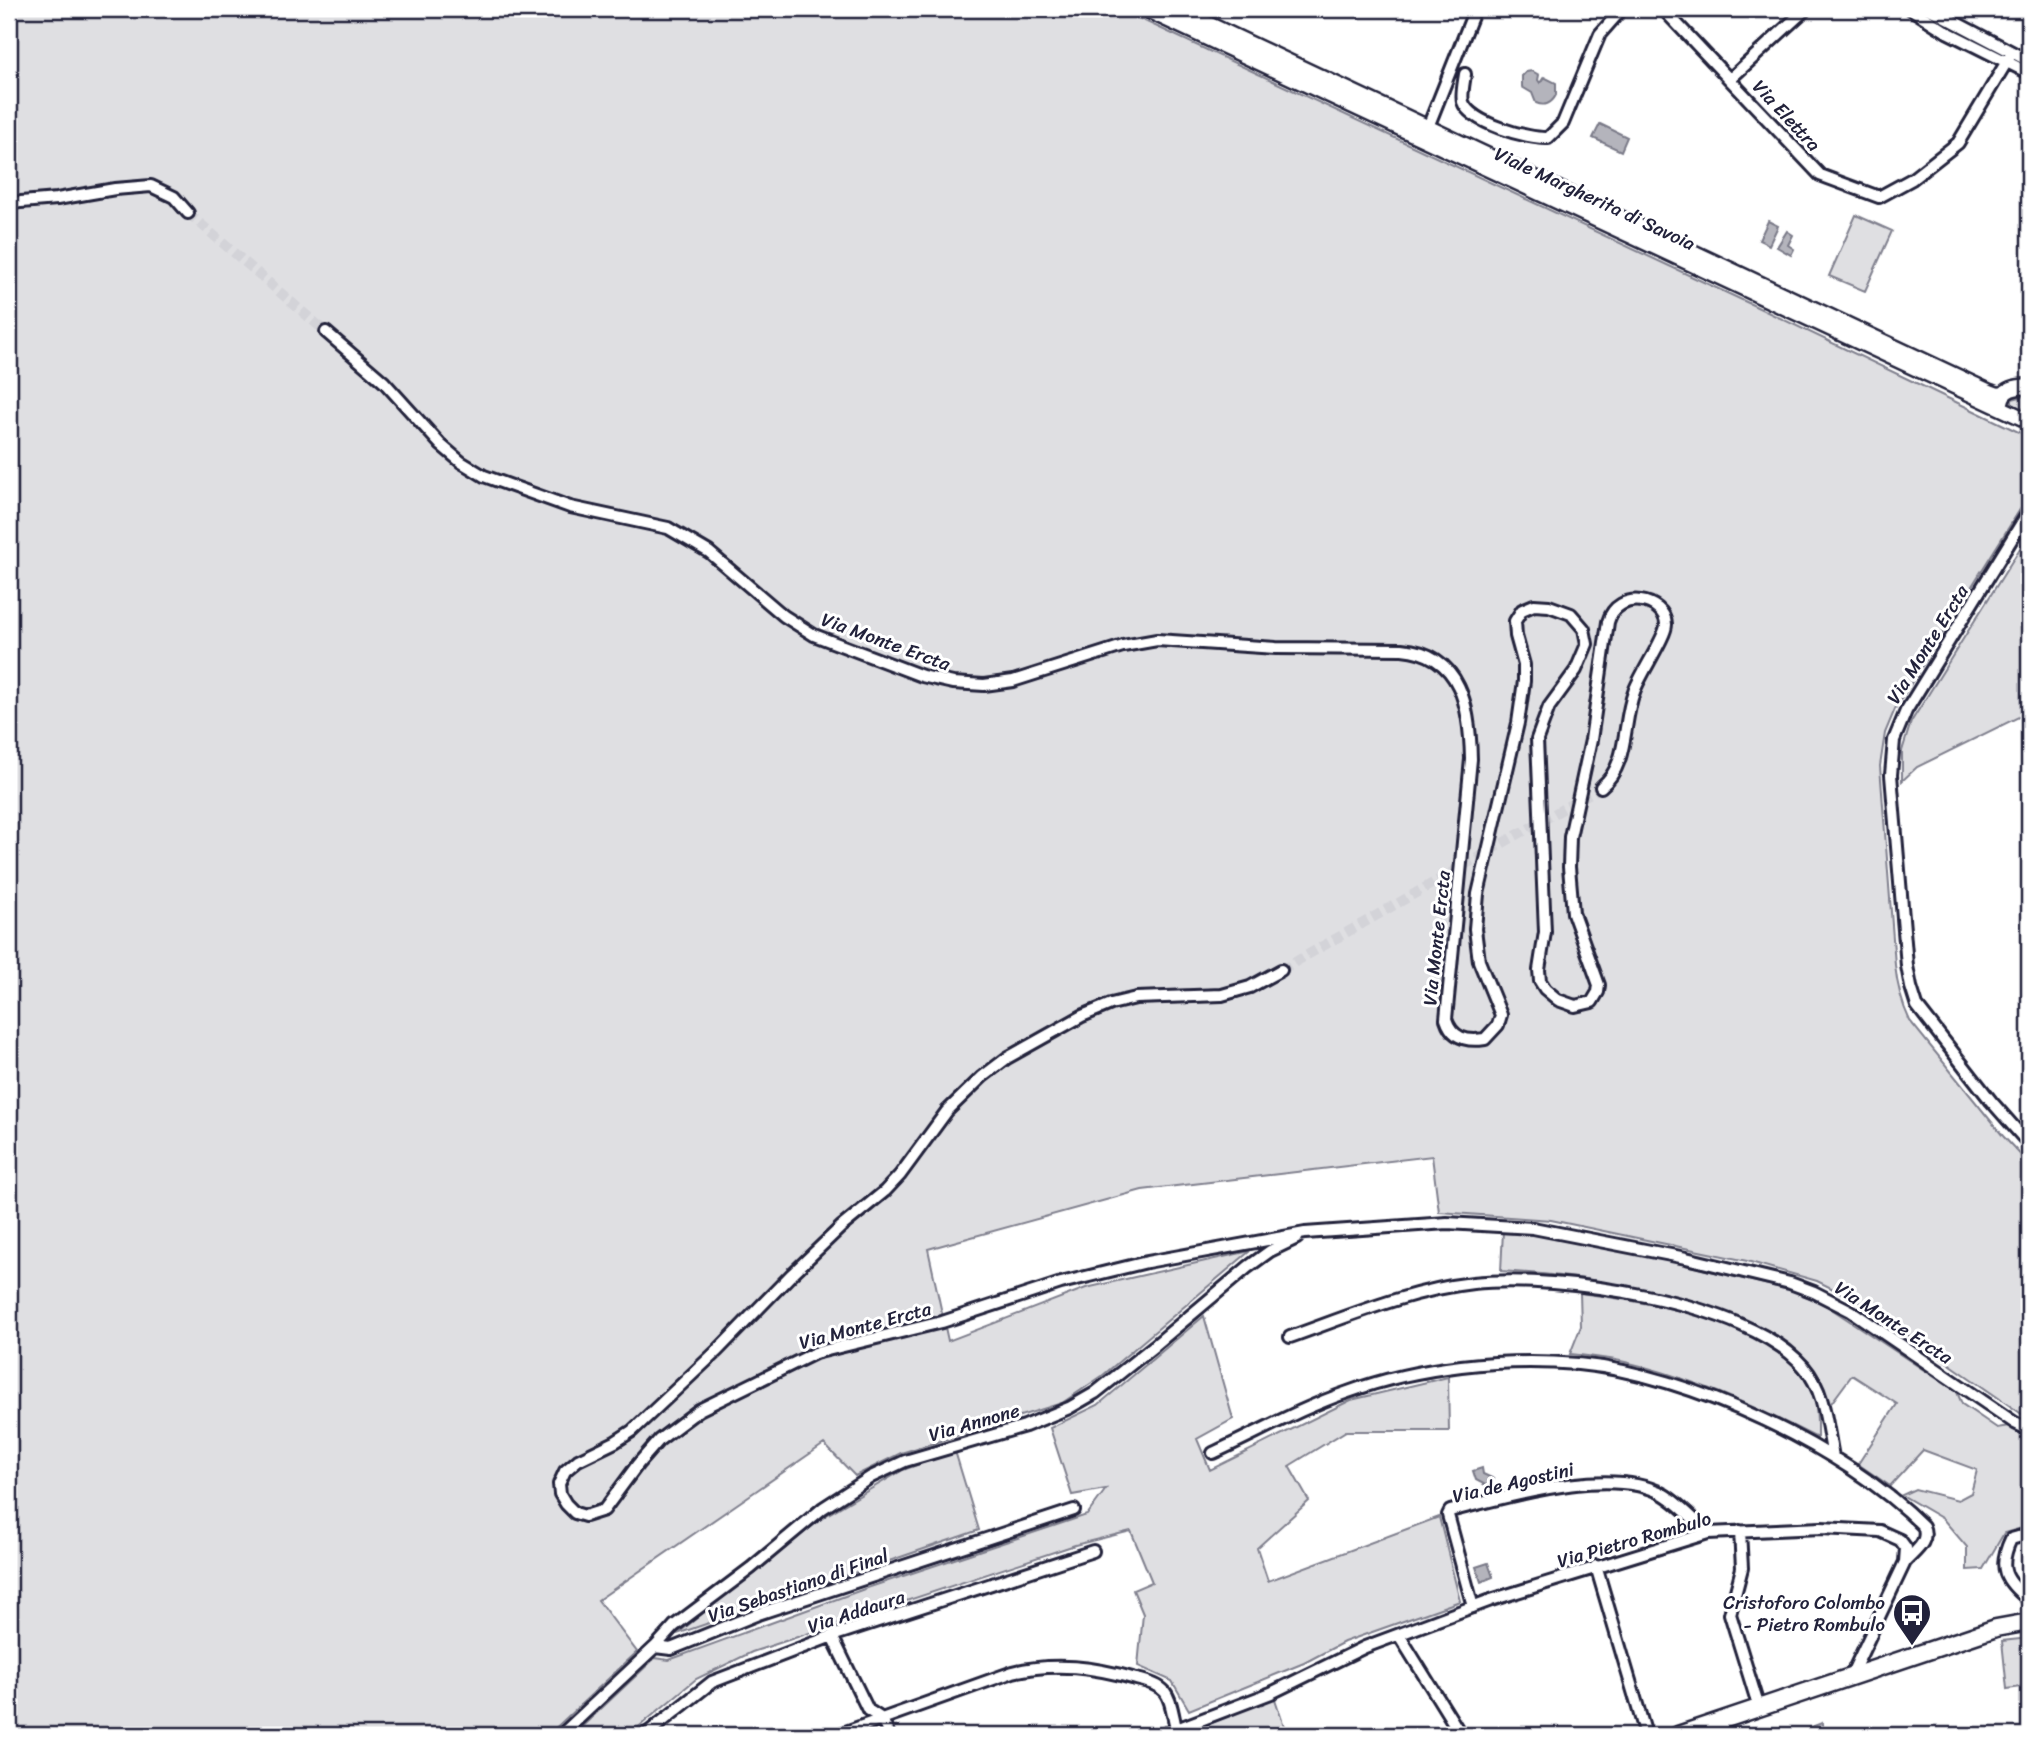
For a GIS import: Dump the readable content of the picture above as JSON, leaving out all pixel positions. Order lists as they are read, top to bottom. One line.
{"streets":{"street":["Via Elettra","Viale Margherita di Savoia","Via Monte Ercta","Via Annone","Via de Agostini","Via Pietro Rombulo","Via Sebastiano di Final","Via Addaura"]},"crossings":[["Via Monte Ercta","Via Annone"],["Via Annone","Via Sebastiano di Final"],["Via de Agostini","Via Pietro Rombulo"]],"places":{"bus stop":["Cristoforo Colombo - Pietro Rombulo"]}}
